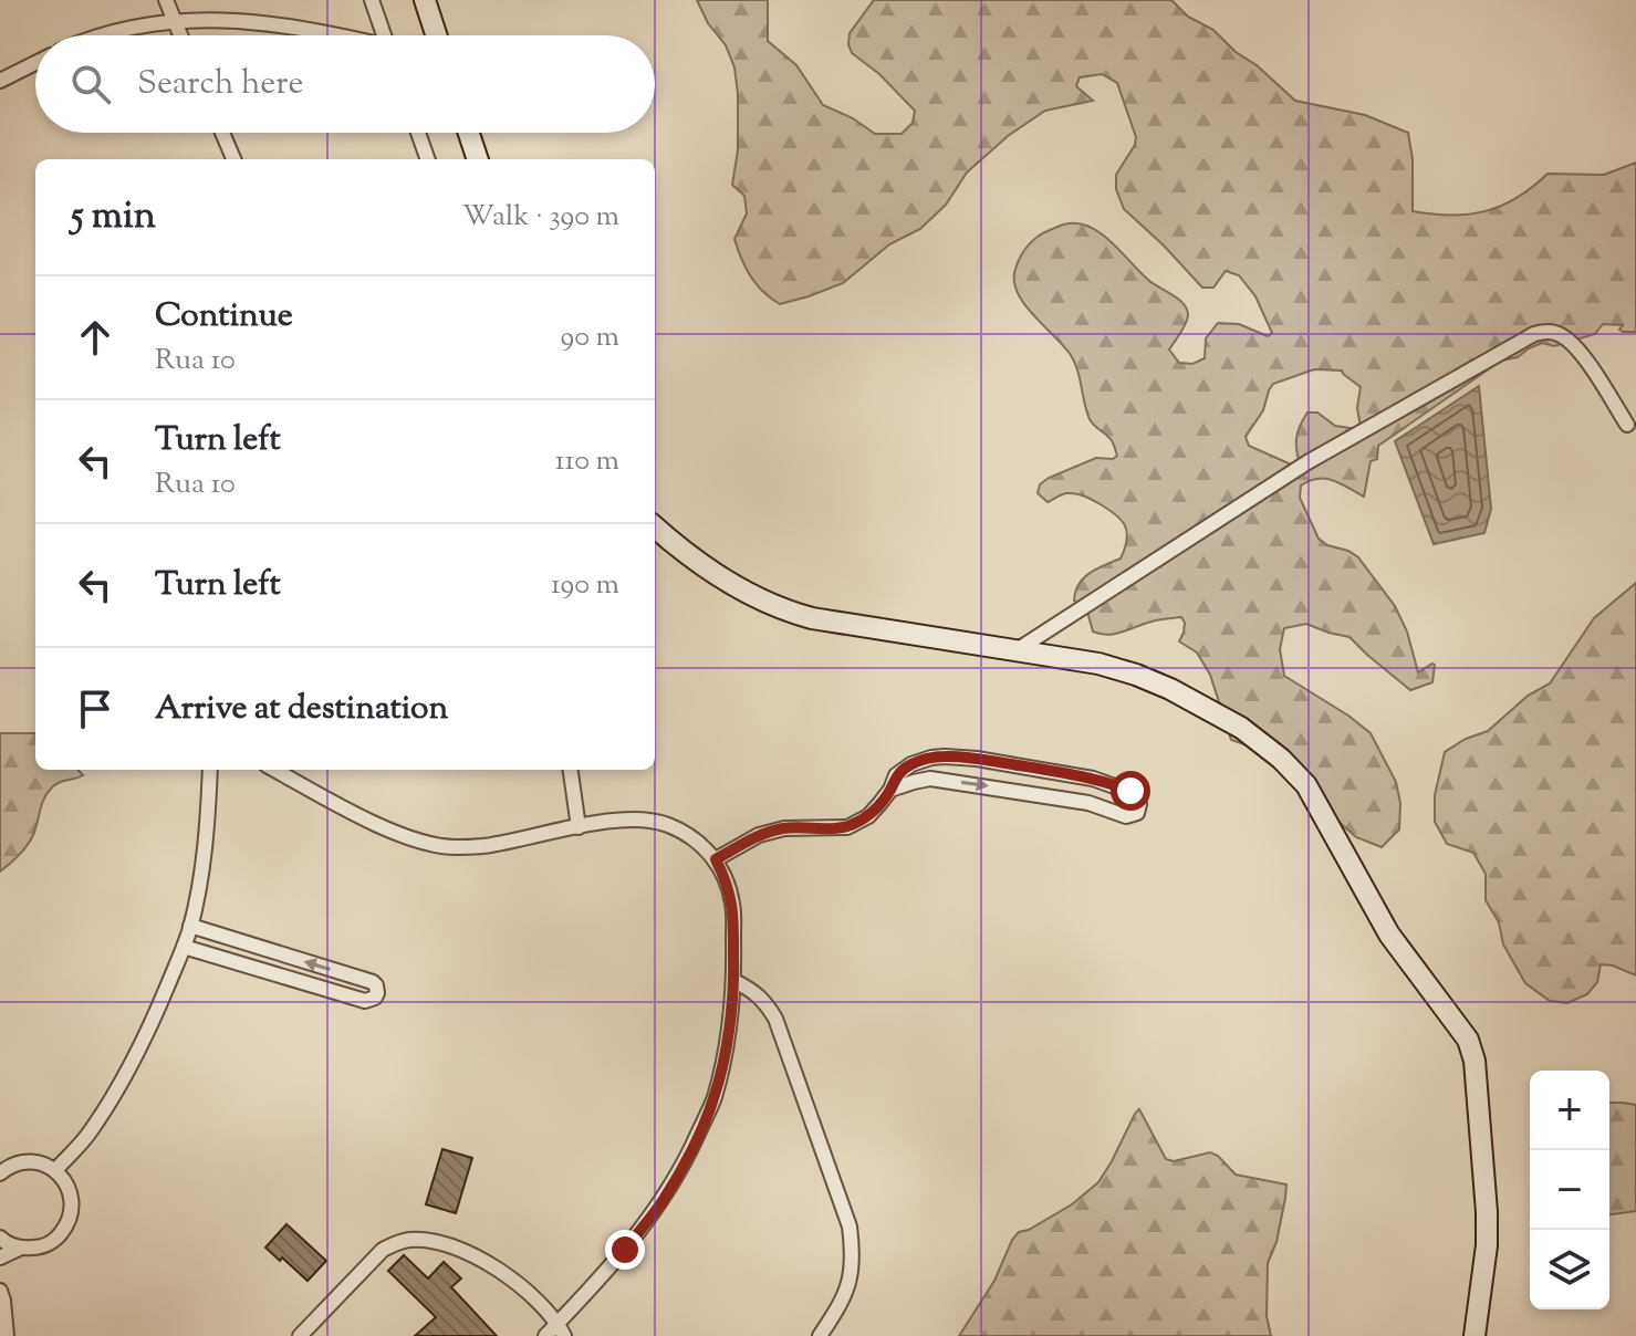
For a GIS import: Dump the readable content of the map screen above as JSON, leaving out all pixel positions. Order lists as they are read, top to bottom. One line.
{"page":{"search":"Search here","heading":["5 min","Walk · 390 m"],"list":[["Continue","Rua 10","90 m"],["Turn left","Rua 10","110 m"],["Turn left","190 m"],"Arrive at destination"],"map_buttons":["+","−"]}}
